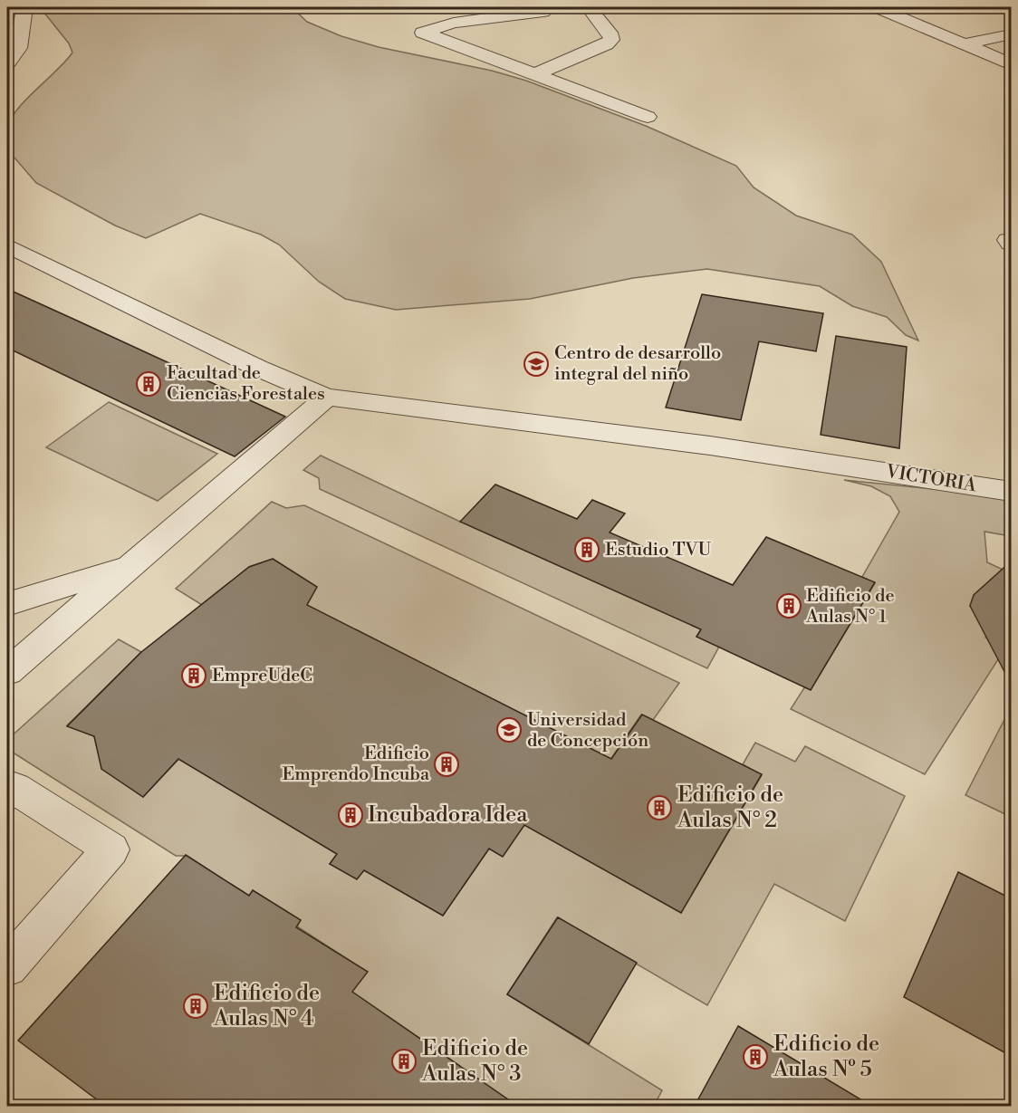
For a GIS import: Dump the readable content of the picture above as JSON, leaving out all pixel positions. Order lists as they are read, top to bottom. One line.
{"streets":{"street":["VICTORIA"]},"places":{"school or university":["Centro de desarrollo integral del niño","Universidad de Concepción"],"building":["Facultad de Ciencias Forestales","Estudio TVU","Edificio de Aulas N° 1","EmpreUdeC","Edificio Emprendo Incuba","Edificio de Aulas N° 2","Incubadora Idea","Edificio de Aulas N° 4","Edificio de Aulas Nº 5","Edificio de Aulas N° 3"]}}
